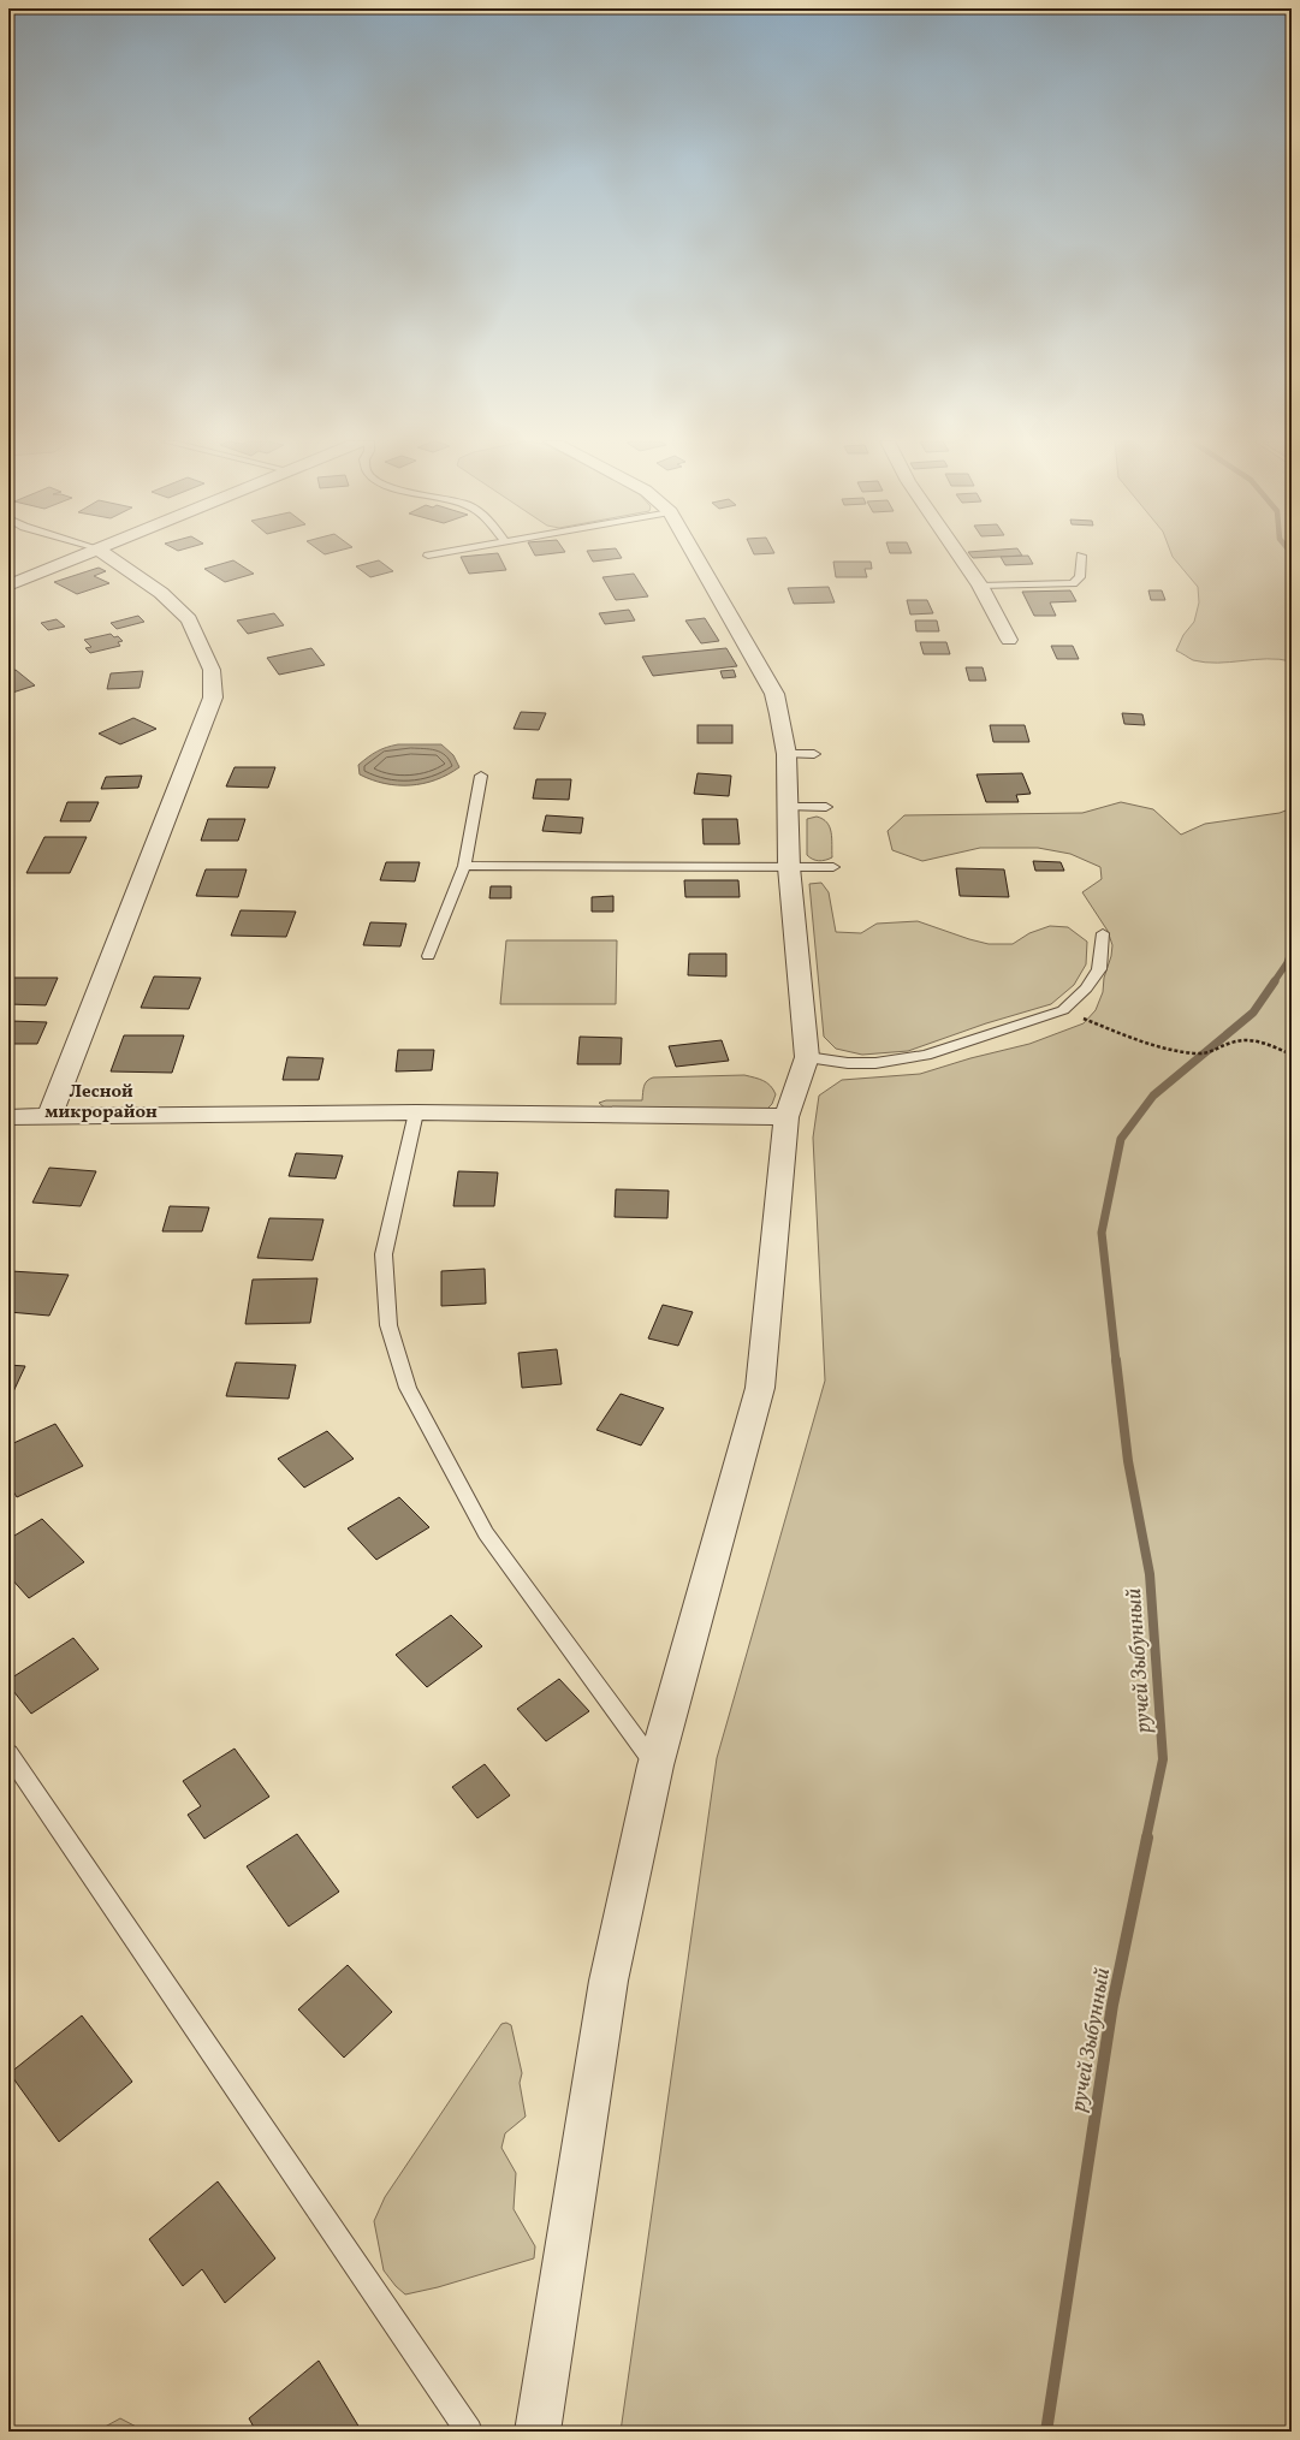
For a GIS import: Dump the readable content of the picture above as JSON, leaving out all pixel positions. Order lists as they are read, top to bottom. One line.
{"districts":["Лесной микрорайон"],"water":["ручей Зыбунный"]}
